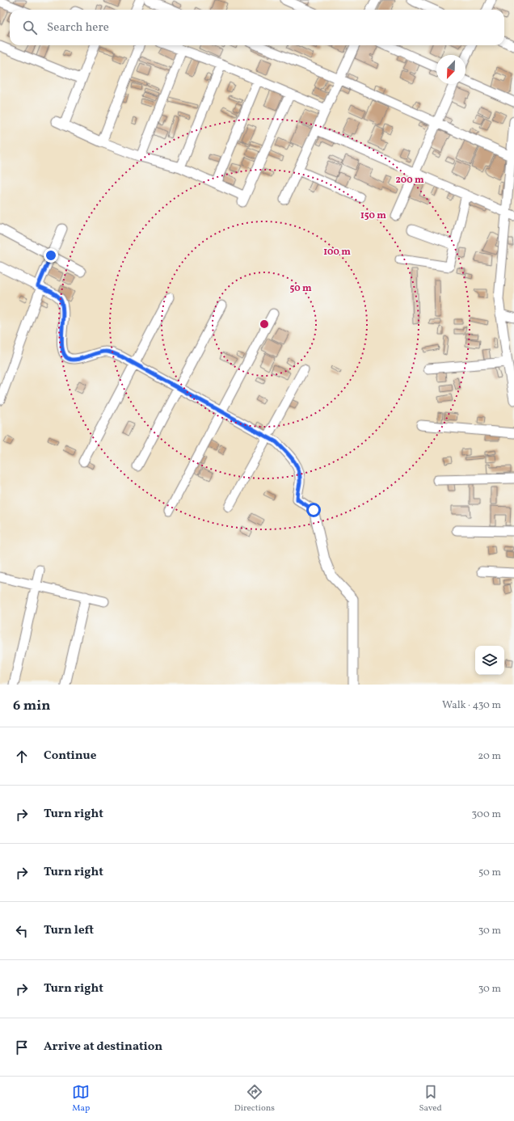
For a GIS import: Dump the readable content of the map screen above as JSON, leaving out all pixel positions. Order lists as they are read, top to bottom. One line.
{"north":"bottom left","page":{"search":"Search here","heading":["6 min","Walk · 430 m"],"list":[["Continue","20 m"],["Turn right","300 m"],["Turn right","50 m"],["Turn left","30 m"],["Turn right","30 m"],"Arrive at destination"],"nav":["Map","Directions","Saved"]},"rings":["200 m","150 m","100 m","50 m"]}
